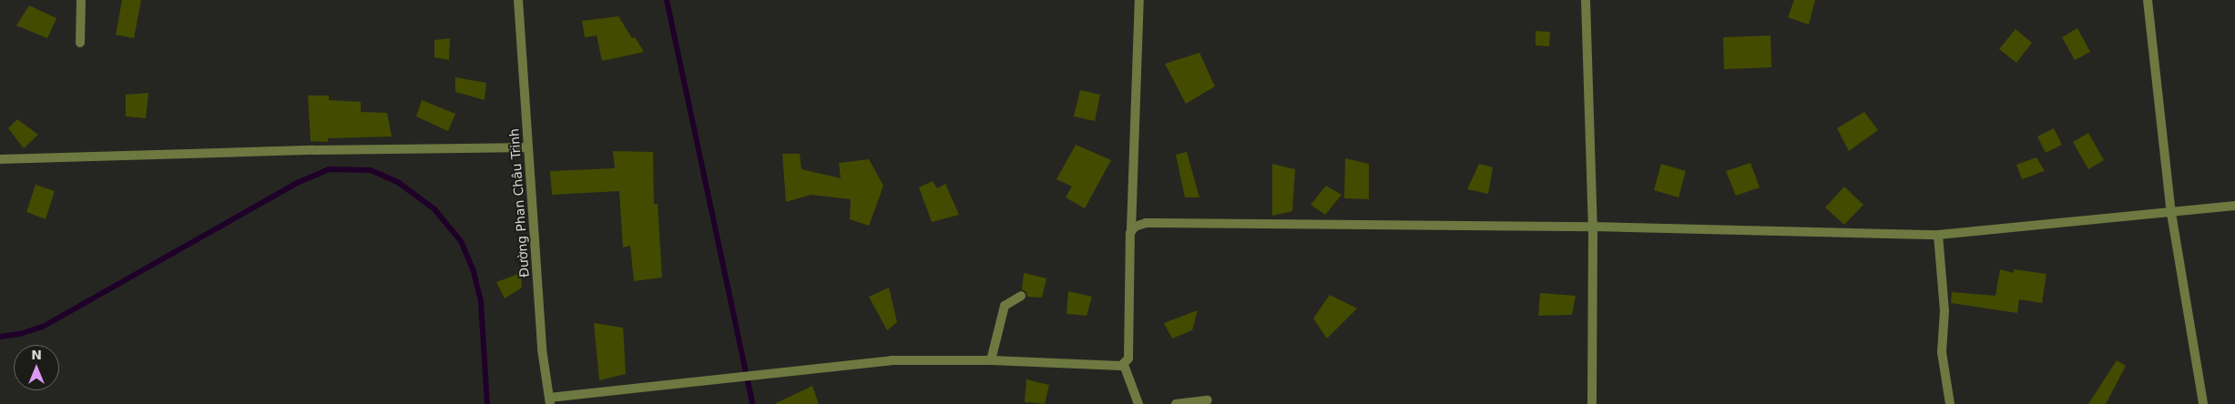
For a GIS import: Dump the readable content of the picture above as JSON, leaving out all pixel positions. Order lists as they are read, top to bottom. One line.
{"streets":{"street":["Đường Phan Châu Trinh"]},"north":"top"}
